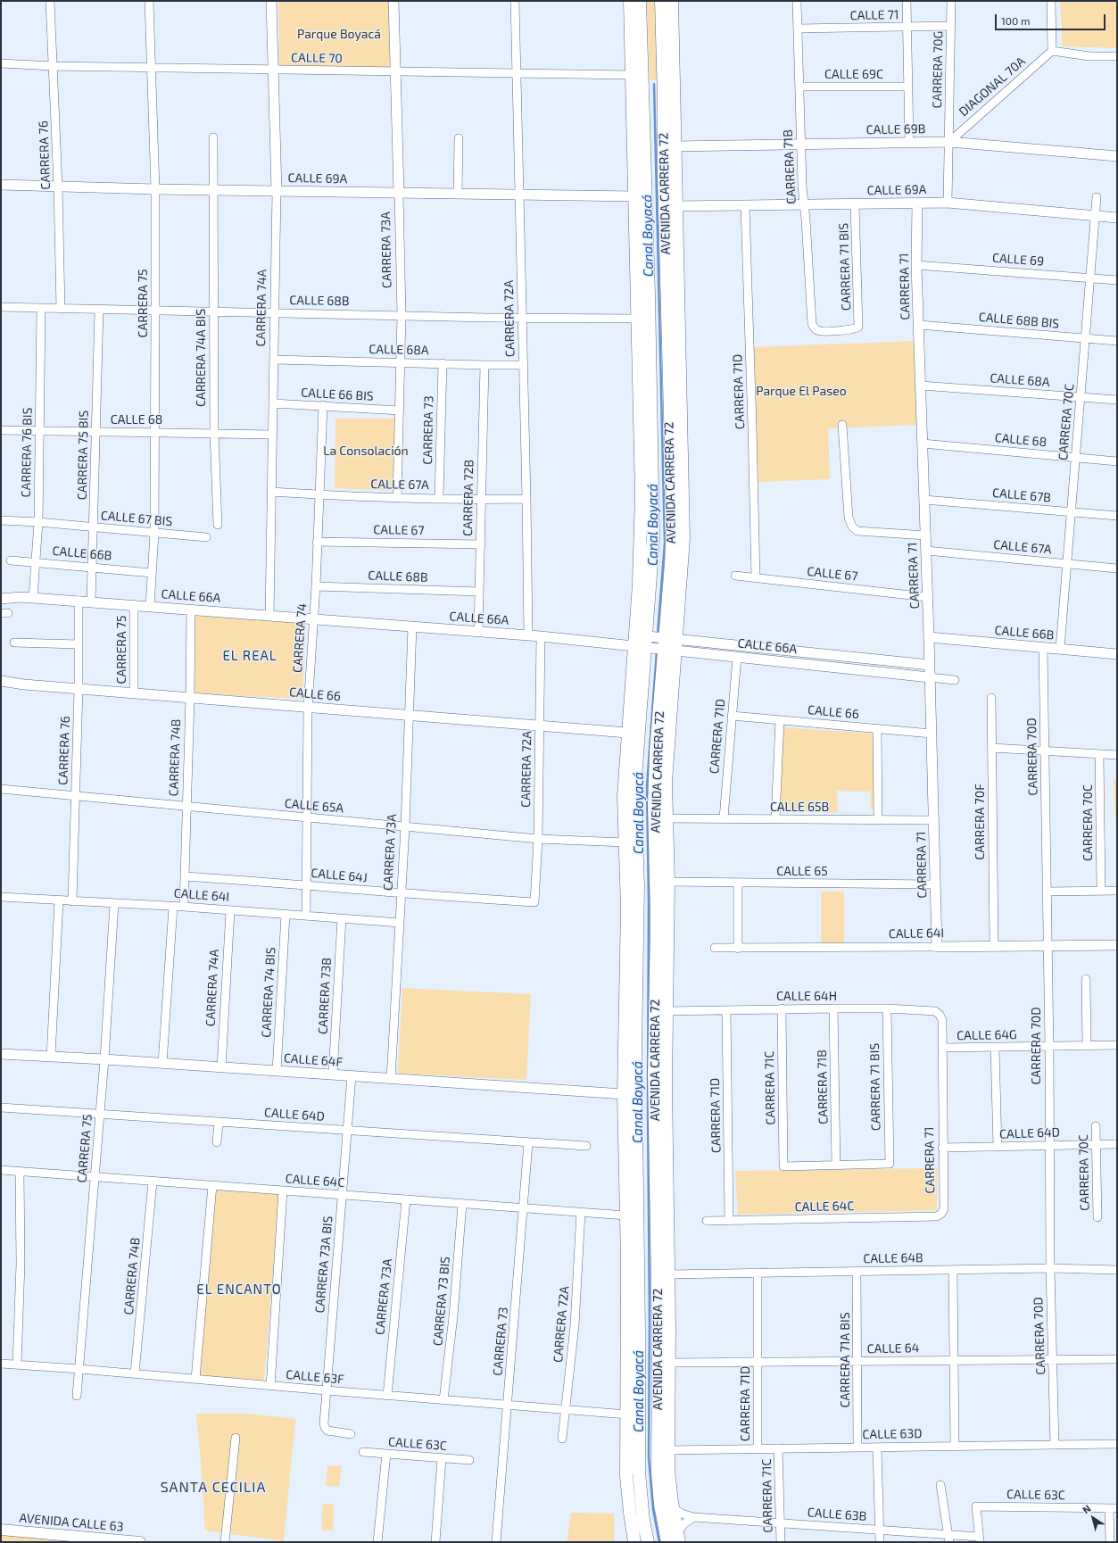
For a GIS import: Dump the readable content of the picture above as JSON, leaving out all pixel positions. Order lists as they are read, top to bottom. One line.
{"streets":{"highway":["AVENIDA CARRERA 72"],"main road":["AVENIDA CALLE 63"],"street":["CALLE 71","CALLE 70","CARRERA 70G","CALLE 69C","DIAGONAL 70A","CALLE 69B","CARRERA 76","CARRERA 71B","CALLE 69A","CARRERA 73A","CALLE 69","CARRERA 71 BIS","CARRERA 71","CALLE 68B","CARRERA 75","CARRERA 74A","CARRERA 72A","CALLE 68B BIS","CALLE 68A","CARRERA 74A BIS","CARRERA 71D","CALLE 66 BIS","CALLE 68","CARRERA 70C","CARRERA 73","CARRERA 76 BIS","CARRERA 75 BIS","CALLE 67A","CALLE 67B","CARRERA 72B","CALLE 67 BIS","CALLE 67","CALLE 66B","CALLE 66A","CARRERA 74","CALLE 66","CARRERA 70D","CARRERA 74B","CALLE 65A","CALLE 65B","CARRERA 70F","CALLE 65","CALLE 64J","CALLE 64I","CARRERA 74 BIS","CARRERA 73B","CALLE 64H","CALLE 64G","CALLE 64F","CARRERA 71C","CALLE 64D","CALLE 64C","CALLE 64B","CARRERA 73A BIS","CARRERA 73 BIS","CALLE 64","CARRERA 71A BIS","CALLE 63F","CALLE 63D","CALLE 63C","CALLE 63B"]},"crossings":[["CALLE 71","CARRERA 70G"],["CALLE 71","CARRERA 71B"],["CALLE 70","CARRERA 76"],["CALLE 70","AVENIDA CARRERA 72"],["CALLE 70","CARRERA 73A"],["CALLE 70","CARRERA 75"],["CALLE 70","CARRERA 74A"],["CALLE 70","CARRERA 72A"],["CARRERA 70G","DIAGONAL 70A"],["CARRERA 70G","CALLE 69B"],["CARRERA 70G","CALLE 69A"],["CALLE 69C","CARRERA 71B"],["DIAGONAL 70A","CALLE 69B"],["CALLE 69B","CARRERA 71B"],["CALLE 69B","AVENIDA CARRERA 72"],["CARRERA 76","CALLE 69A"],["CARRERA 76","CALLE 68B"],["CARRERA 76","CALLE 66A"],["CARRERA 76","CALLE 66"],["CARRERA 76","CALLE 65A"],["CARRERA 76","CALLE 64I"],["CARRERA 71B","CALLE 69A"],["CARRERA 71B","CARRERA 71 BIS"],["CARRERA 71B","CALLE 64H"],["CARRERA 71B","CARRERA 71C"],["CALLE 69A","AVENIDA CARRERA 72"],["CALLE 69A","CARRERA 73A"],["CALLE 69A","CARRERA 71 BIS"],["CALLE 69A","CARRERA 71"],["CALLE 69A","CARRERA 75"],["CALLE 69A","CARRERA 74A"],["CALLE 69A","CARRERA 72A"],["CALLE 69A","CARRERA 74A BIS"],["CALLE 69A","CARRERA 71D"],["CALLE 69A","CARRERA 70C"],["AVENIDA CARRERA 72","CALLE 68B"],["AVENIDA CARRERA 72","CALLE 66A"],["AVENIDA CARRERA 72","CALLE 66"],["AVENIDA CARRERA 72","CALLE 65A"],["AVENIDA CARRERA 72","CALLE 65B"],["AVENIDA CARRERA 72","CALLE 65"],["AVENIDA CARRERA 72","CALLE 64H"],["AVENIDA CARRERA 72","CALLE 64F"],["AVENIDA CARRERA 72","CALLE 64C"],["AVENIDA CARRERA 72","CALLE 64B"],["AVENIDA CARRERA 72","CALLE 64"],["AVENIDA CARRERA 72","CALLE 63F"],["AVENIDA CARRERA 72","CALLE 63D"],["AVENIDA CARRERA 72","CALLE 63B"],["CARRERA 73A","CALLE 68B"],["CARRERA 73A","CALLE 68A"],["CARRERA 73A","CALLE 66 BIS"],["CARRERA 73A","CALLE 67A"],["CARRERA 73A","CALLE 66A"],["CARRERA 73A","CALLE 66"],["CARRERA 73A","CALLE 65A"],["CARRERA 73A","CALLE 64J"],["CARRERA 73A","CALLE 64I"],["CARRERA 73A","CALLE 64F"],["CARRERA 73A","CALLE 64C"],["CARRERA 73A","CALLE 63F"],["CALLE 69","CARRERA 71"],["CALLE 69","CARRERA 70C"],["CARRERA 71 BIS","CALLE 64H"],["CARRERA 71 BIS","CARRERA 71C"],["CARRERA 71","CALLE 68B BIS"],["CARRERA 71","CALLE 68A"],["CARRERA 71","CALLE 68"],["CARRERA 71","CALLE 67A"],["CARRERA 71","CALLE 67B"],["CARRERA 71","CALLE 67"],["CARRERA 71","CALLE 66B"],["CARRERA 71","CALLE 66A"],["CARRERA 71","CALLE 66"],["CARRERA 71","CALLE 65B"],["CARRERA 71","CALLE 65"],["CARRERA 71","CALLE 64I"],["CARRERA 71","CALLE 64H"],["CARRERA 71","CALLE 64G"],["CARRERA 71","CALLE 64D"],["CARRERA 71","CALLE 64C"],["CALLE 68B","CARRERA 75"],["CALLE 68B","CARRERA 74A"],["CALLE 68B","CARRERA 72A"],["CALLE 68B","CARRERA 74A BIS"],["CALLE 68B","CARRERA 76 BIS"],["CALLE 68B","CARRERA 75 BIS"],["CALLE 68B","CARRERA 72B"],["CALLE 68B","CARRERA 74"],["CARRERA 75","CALLE 68"],["CARRERA 75","CALLE 67 BIS"],["CARRERA 75","CALLE 66B"],["CARRERA 75","CALLE 66A"],["CARRERA 75","CALLE 66"],["CARRERA 75","CALLE 64I"],["CARRERA 75","CALLE 64F"],["CARRERA 75","CALLE 64D"],["CARRERA 75","CALLE 64C"],["CARRERA 75","CALLE 63F"],["CARRERA 74A","CALLE 68A"],["CARRERA 74A","CALLE 66 BIS"],["CARRERA 74A","CALLE 68"],["CARRERA 74A","CALLE 67A"],["CARRERA 74A","CALLE 66A"],["CARRERA 74A","CALLE 64I"],["CARRERA 74A","CALLE 64F"],["CARRERA 72A","CALLE 68A"],["CARRERA 72A","CALLE 67A"],["CARRERA 72A","CALLE 66A"],["CARRERA 72A","CALLE 66"],["CARRERA 72A","CALLE 65A"],["CARRERA 72A","CALLE 64J"],["CARRERA 72A","CALLE 64C"],["CARRERA 72A","CALLE 63F"],["CALLE 68B BIS","CARRERA 70C"],["CALLE 68A","CARRERA 70C"],["CALLE 68A","CARRERA 73"],["CALLE 68A","CARRERA 72B"],["CARRERA 74A BIS","CALLE 68"],["CARRERA 71D","CALLE 67"],["CARRERA 71D","CALLE 66A"],["CARRERA 71D","CALLE 66"],["CARRERA 71D","CALLE 65B"],["CARRERA 71D","CALLE 64H"],["CARRERA 71D","CALLE 64C"],["CARRERA 71D","CALLE 64B"],["CARRERA 71D","CALLE 64"],["CARRERA 71D","CALLE 63D"],["CALLE 66 BIS","CARRERA 74"],["CALLE 68","CARRERA 70C"],["CALLE 68","CARRERA 76 BIS"],["CALLE 68","CARRERA 75 BIS"],["CARRERA 70C","CALLE 67A"],["CARRERA 70C","CALLE 67B"],["CARRERA 70C","CALLE 66B"],["CARRERA 70C","CALLE 64D"],["CARRERA 73","CALLE 67A"],["CARRERA 73","CALLE 64D"],["CARRERA 73","CALLE 64C"],["CARRERA 73","CALLE 63F"],["CARRERA 76 BIS","CALLE 67 BIS"],["CARRERA 76 BIS","CALLE 66B"],["CARRERA 76 BIS","CALLE 66A"],["CARRERA 75 BIS","CALLE 67 BIS"],["CARRERA 75 BIS","CALLE 66B"],["CARRERA 75 BIS","CALLE 66A"],["CALLE 67A","CARRERA 72B"],["CALLE 67A","CARRERA 74"],["CARRERA 72B","CALLE 67"],["CARRERA 72B","CALLE 66A"],["CALLE 67","CARRERA 74"],["CALLE 66B","CARRERA 70D"],["CALLE 66A","CARRERA 74"],["CALLE 66A","CARRERA 74B"],["CARRERA 74","CALLE 66"],["CARRERA 74","CALLE 65A"],["CARRERA 74","CALLE 64J"],["CARRERA 74","CALLE 64I"],["CALLE 66","CARRERA 74B"],["CARRERA 70D","CALLE 64I"],["CARRERA 70D","CALLE 64G"],["CARRERA 70D","CALLE 64D"],["CARRERA 70D","CALLE 64B"],["CARRERA 70D","CALLE 64"],["CARRERA 70D","CALLE 63D"],["CARRERA 74B","CALLE 65A"],["CARRERA 74B","CALLE 64J"],["CARRERA 74B","CALLE 64I"],["CARRERA 74B","CALLE 64C"],["CARRERA 74B","CALLE 63F"],["CARRERA 70F","CALLE 64I"],["CALLE 64I","CARRERA 74 BIS"],["CALLE 64I","CARRERA 73B"],["CARRERA 74 BIS","CALLE 64F"],["CARRERA 73B","CALLE 64F"],["CALLE 64H","CARRERA 71C"],["CALLE 64F","CARRERA 73A BIS"],["CARRERA 71C","CALLE 63D"],["CARRERA 71C","CALLE 63B"],["CALLE 64D","CARRERA 73A BIS"],["CALLE 64C","CARRERA 73A BIS"],["CALLE 64C","CARRERA 73 BIS"],["CALLE 64B","CARRERA 71A BIS"],["CARRERA 73A BIS","CALLE 63F"],["CARRERA 73 BIS","CALLE 63F"],["CALLE 64","CARRERA 71A BIS"],["CARRERA 71A BIS","CALLE 63D"],["CALLE 63C","CALLE 63B"]],"districts":["EL REAL","EL ENCANTO","SANTA CECILIA"],"water":["Canal Boyacá"],"parks":["Parque Boyacá","Parque El Paseo","La Consolación"],"scale_bar":"100 m","north":"top left"}
